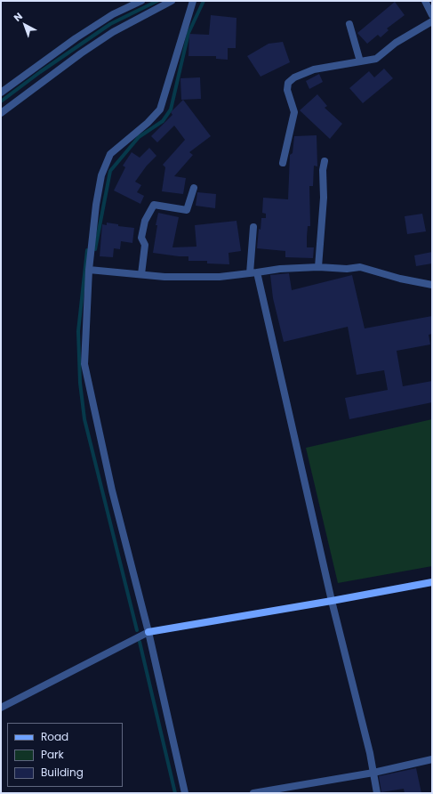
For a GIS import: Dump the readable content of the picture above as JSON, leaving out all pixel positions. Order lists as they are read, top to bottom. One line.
{"legend":["Road","Park","Building"],"north":"top left"}
